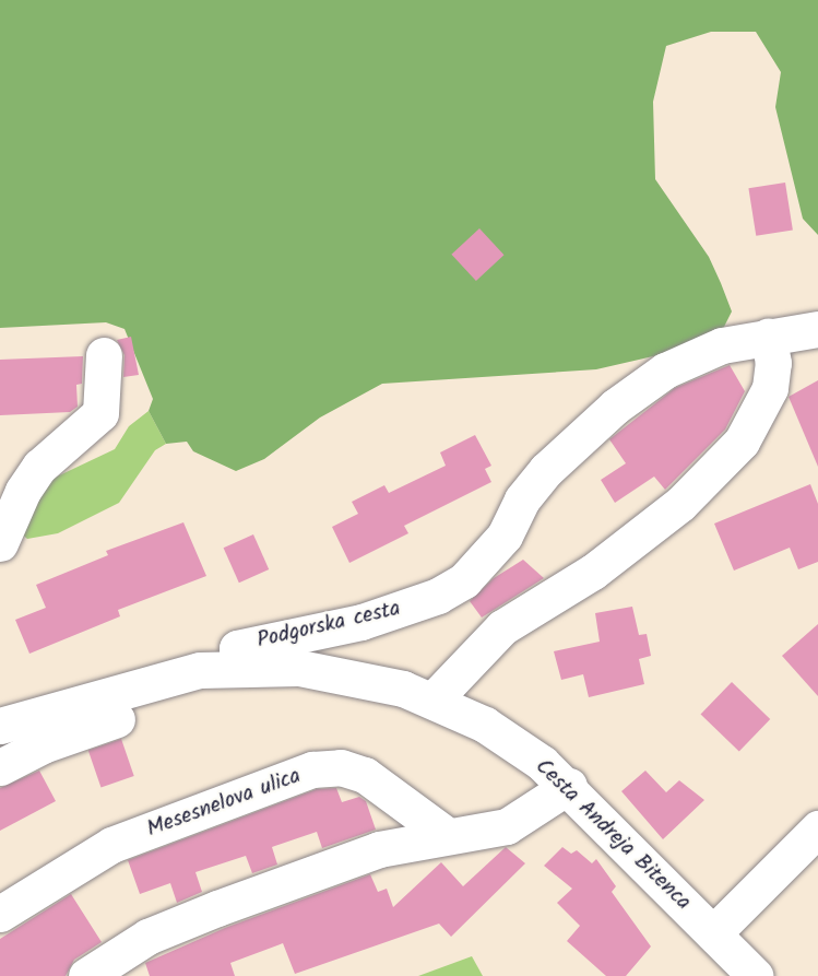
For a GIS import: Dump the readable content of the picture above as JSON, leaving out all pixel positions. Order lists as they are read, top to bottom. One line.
{"streets":{"street":["Podgorska cesta","Mesesnelova ulica","Cesta Andreja Bitenca"]},"crossings":[["Podgorska cesta","Cesta Andreja Bitenca"]]}
